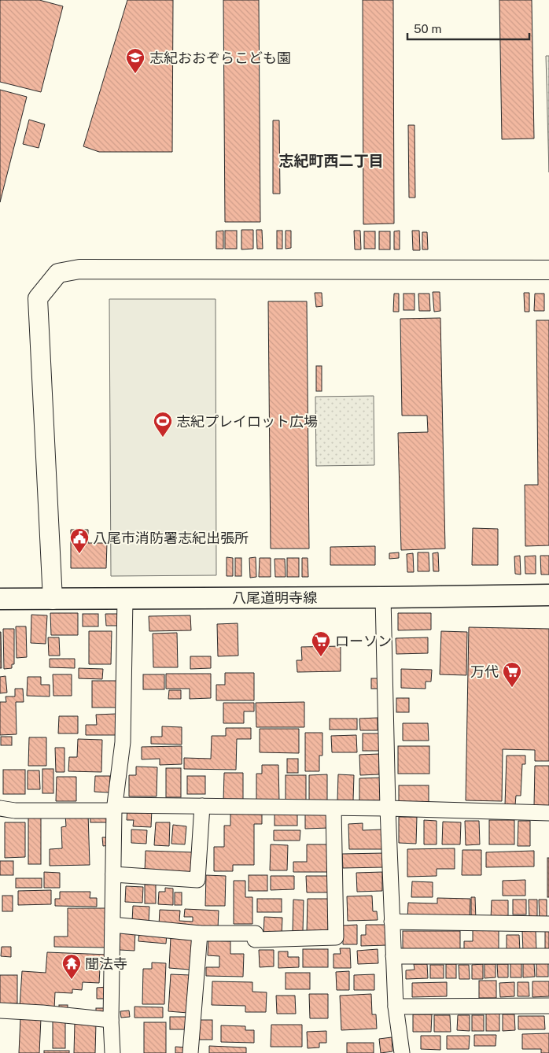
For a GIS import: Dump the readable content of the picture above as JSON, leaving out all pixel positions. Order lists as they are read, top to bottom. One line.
{"streets":{"main road":["八尾道明寺線"]},"districts":["志紀町西二丁目"],"places":{"school or university":["志紀おおぞらこども園"],"sports":["志紀プレイロット広場"],"public building":["八尾市消防署志紀出張所"],"supermarket":["ローソン","万代"],"temple":["聞法寺"]},"scale_bar":"50 m"}
